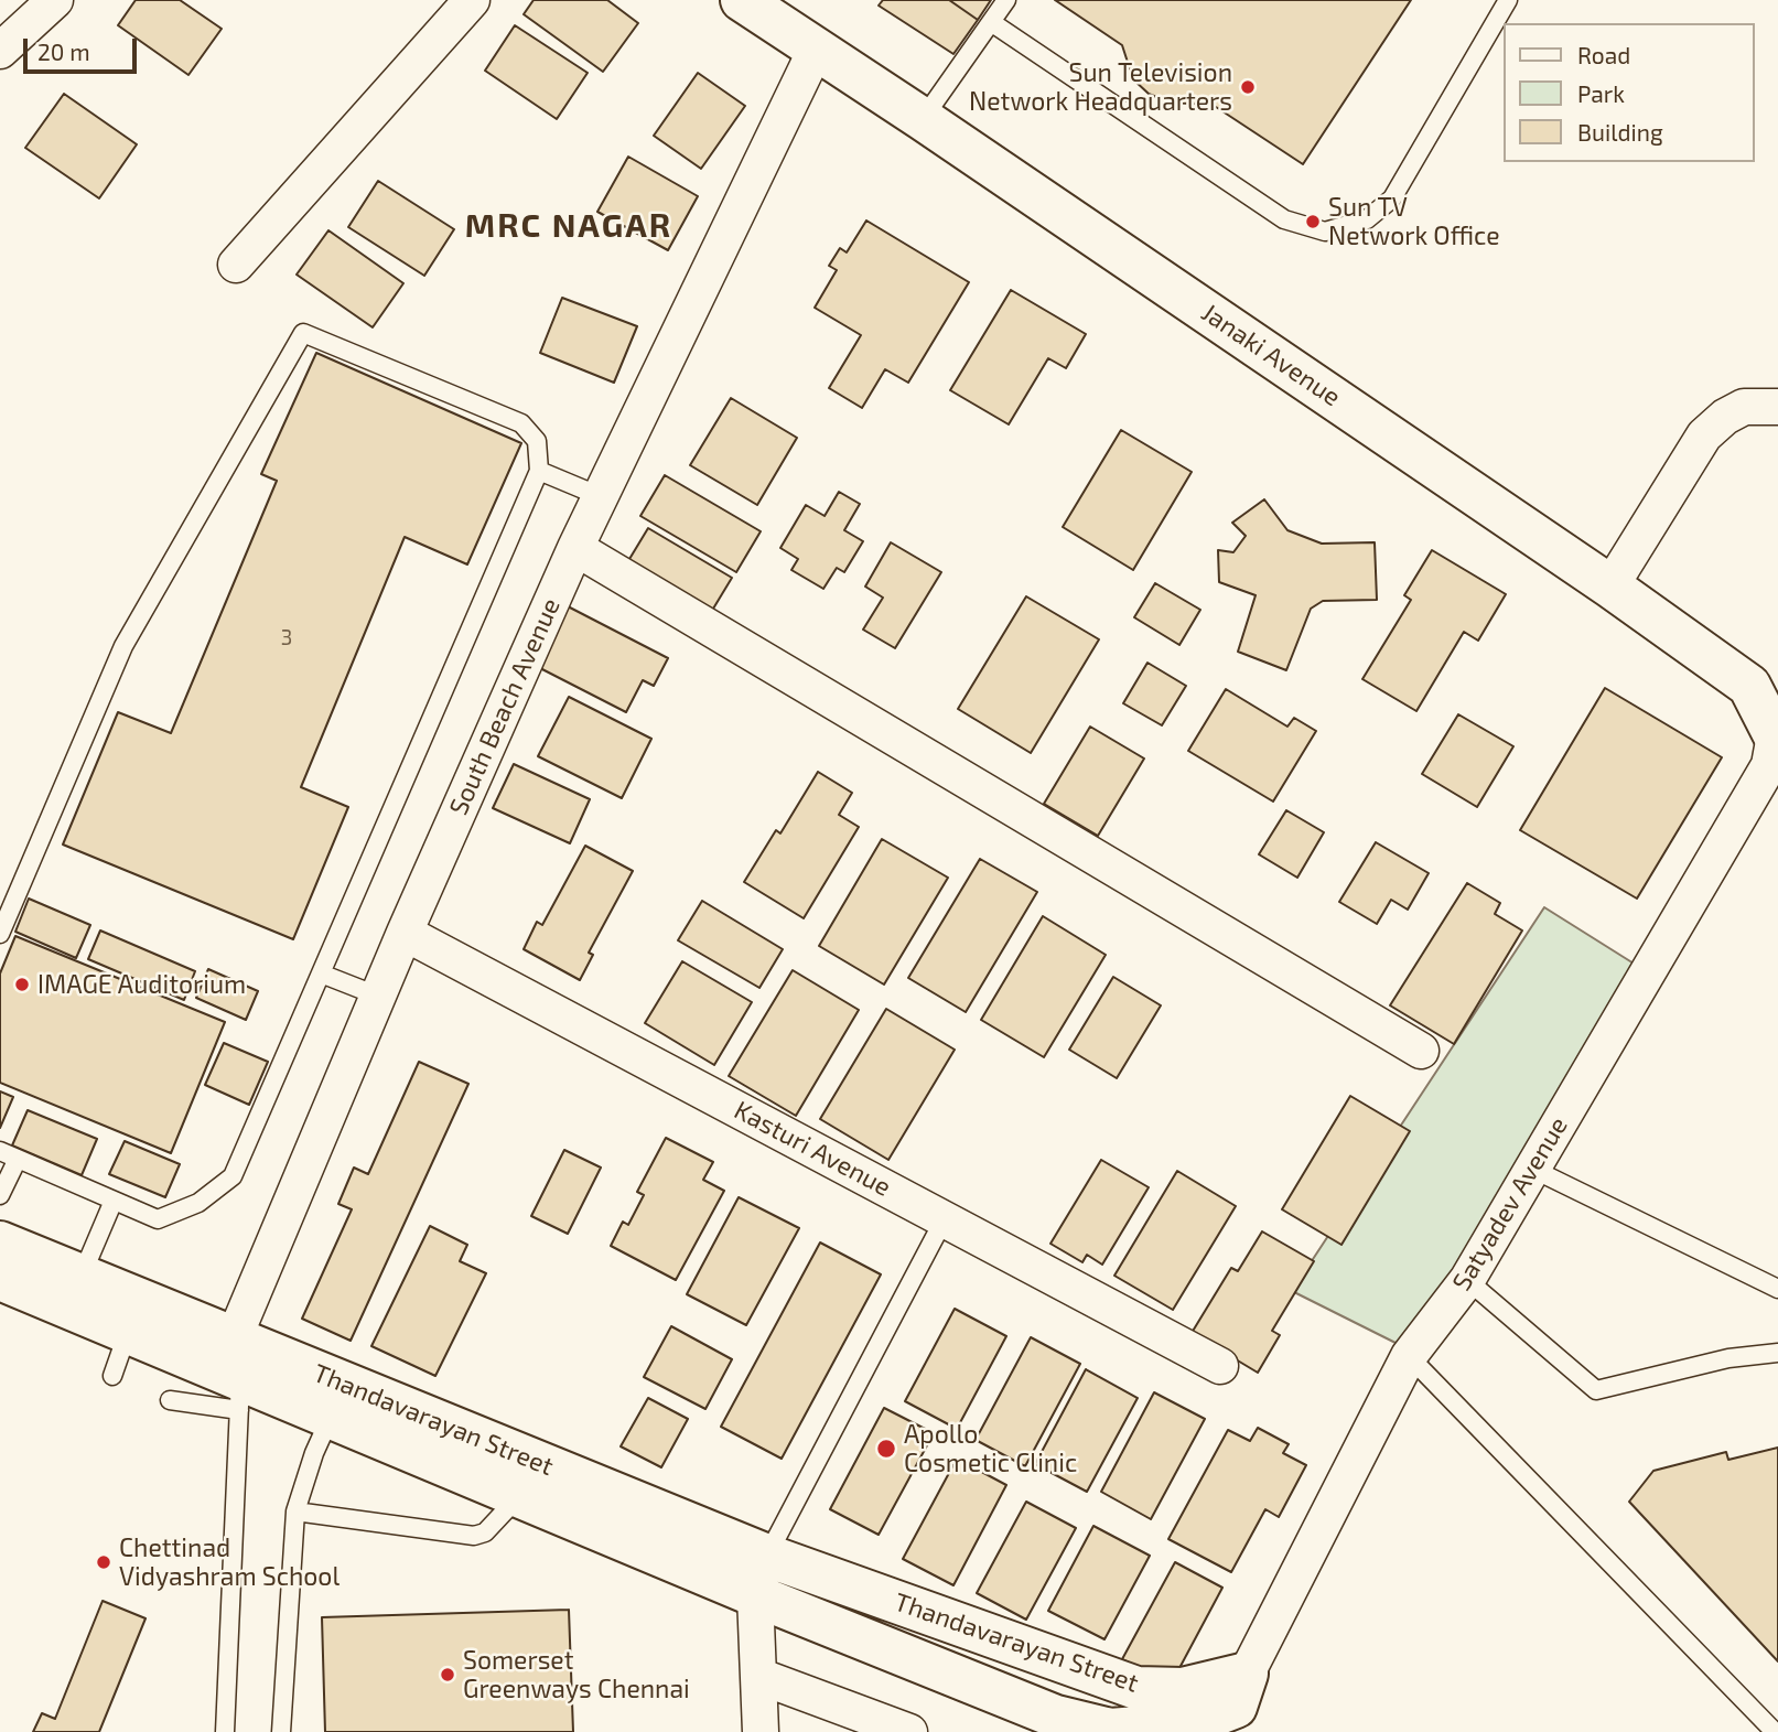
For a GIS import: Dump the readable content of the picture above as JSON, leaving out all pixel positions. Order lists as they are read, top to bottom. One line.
{"streets":{"street":["Janaki Avenue","South Beach Avenue","Kasturi Avenue","Satyadev Avenue","Thandavarayan Street"]},"crossings":[["Janaki Avenue","South Beach Avenue"],["Janaki Avenue","Satyadev Avenue"],["South Beach Avenue","Kasturi Avenue"],["South Beach Avenue","Thandavarayan Street"],["Satyadev Avenue","Thandavarayan Street"]],"districts":["MRC NAGAR"],"places":["Sun Television Network Headquarters","Sun TV Network Office","IMAGE Auditorium","Apollo Cosmetic Clinic","Chettinad Vidyashram School","Somerset Greenways Chennai"],"house_numbers":["3"],"legend":["Road","Park","Building"],"scale_bar":"20 m"}
